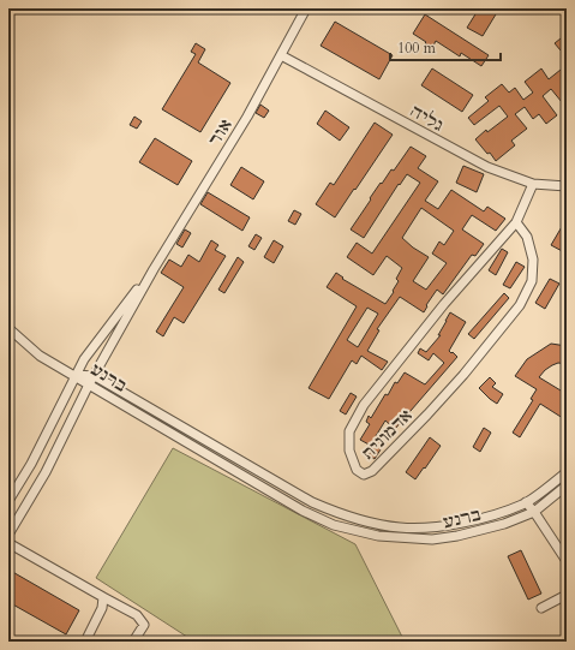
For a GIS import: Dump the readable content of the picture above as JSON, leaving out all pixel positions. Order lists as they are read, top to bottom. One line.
{"streets":{"street":["גליה","אור","ברנע","אדמונית"]},"crossings":[["גליה","אור"],["גליה","אדמונית"]],"scale_bar":"100 m"}
